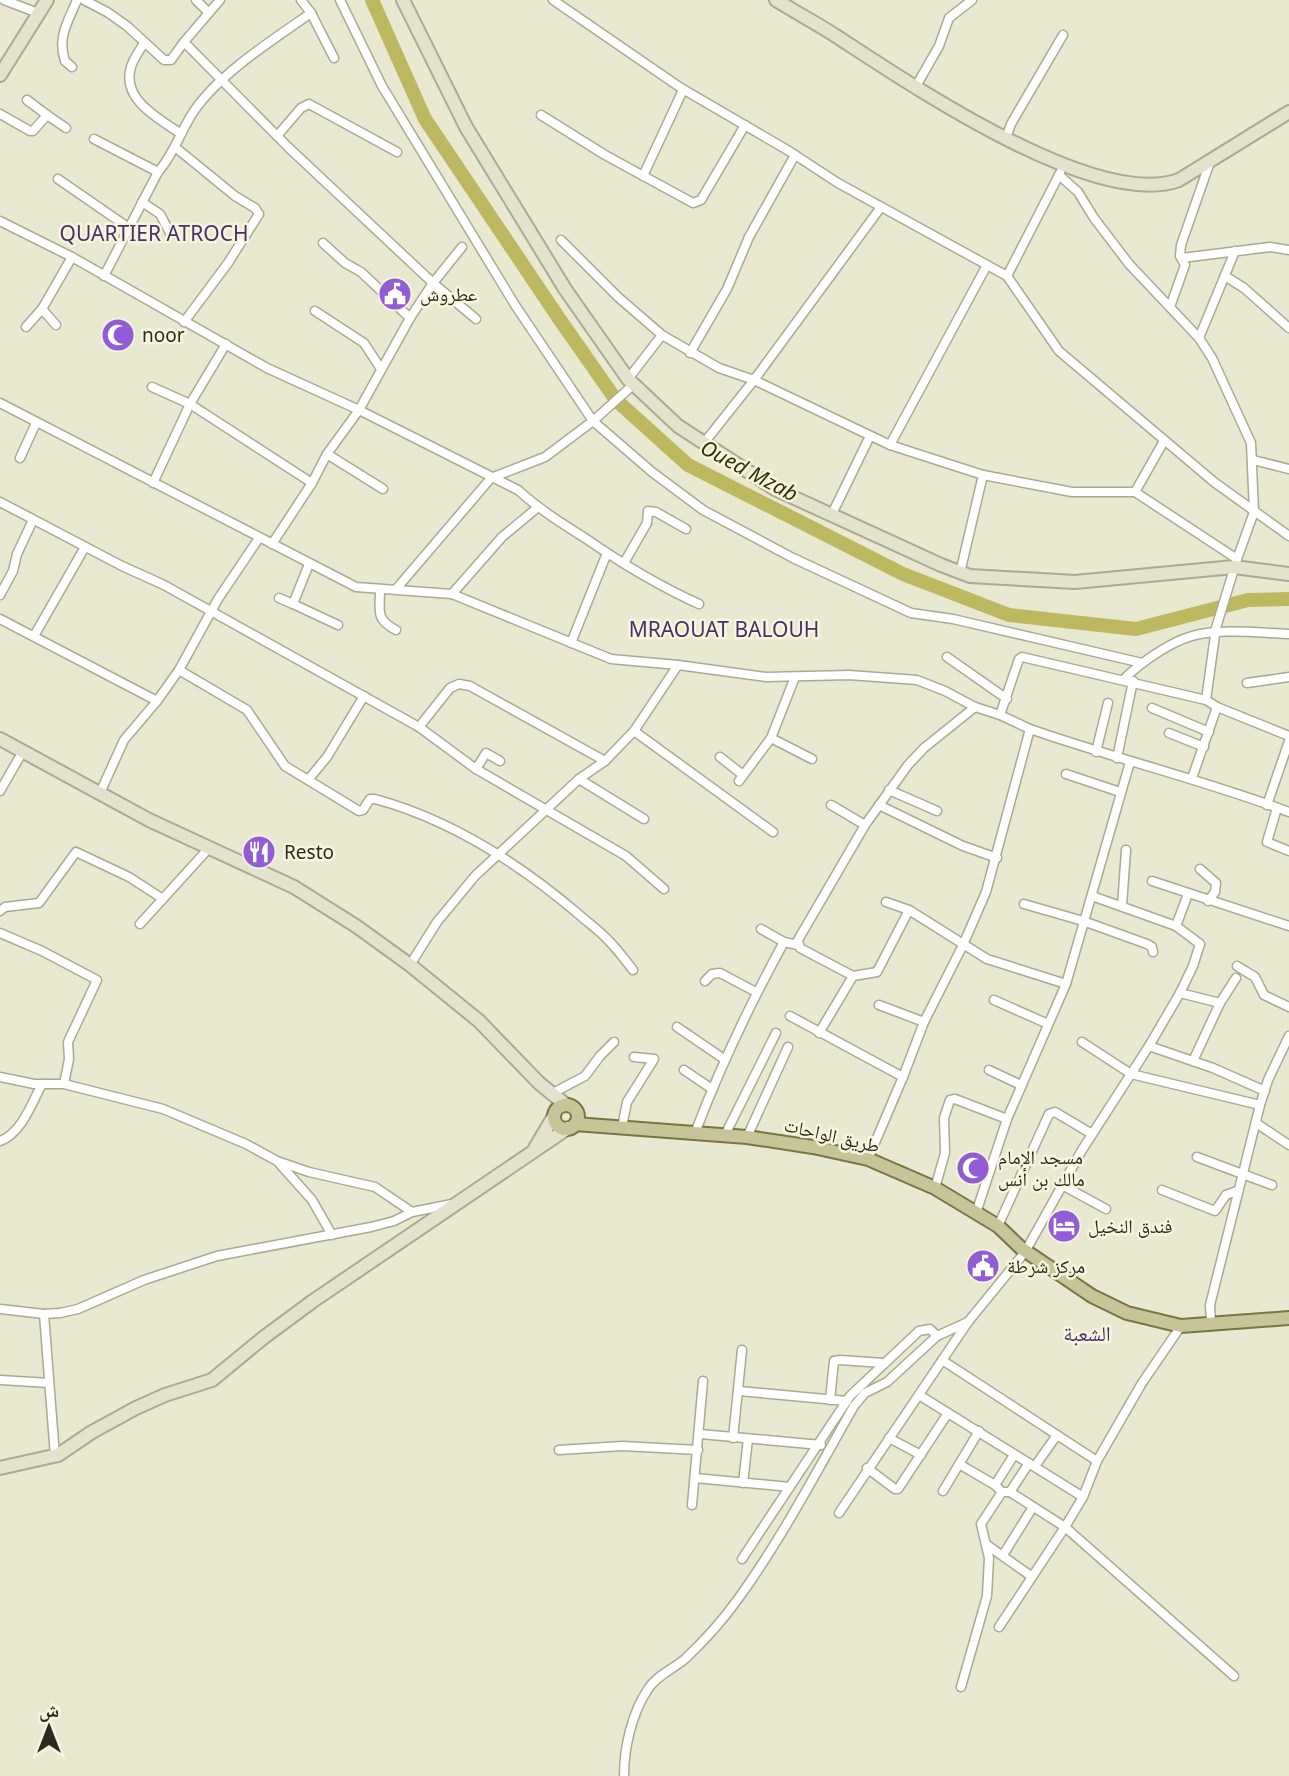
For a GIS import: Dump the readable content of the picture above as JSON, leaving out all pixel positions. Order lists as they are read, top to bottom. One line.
{"streets":{"main road":["طريق الواحات"]},"districts":["QUARTIER ATROCH","MRAOUAT BALOUH","الشعبة"],"water":["Oued Mzab"],"places":{"public building":["عطروش","مركز شرطة"],"mosque":["noor","مسجد الإمام مالك بن أنس"],"restaurant":["Resto"],"hotel":["فندق النخيل"]},"north":"top"}
